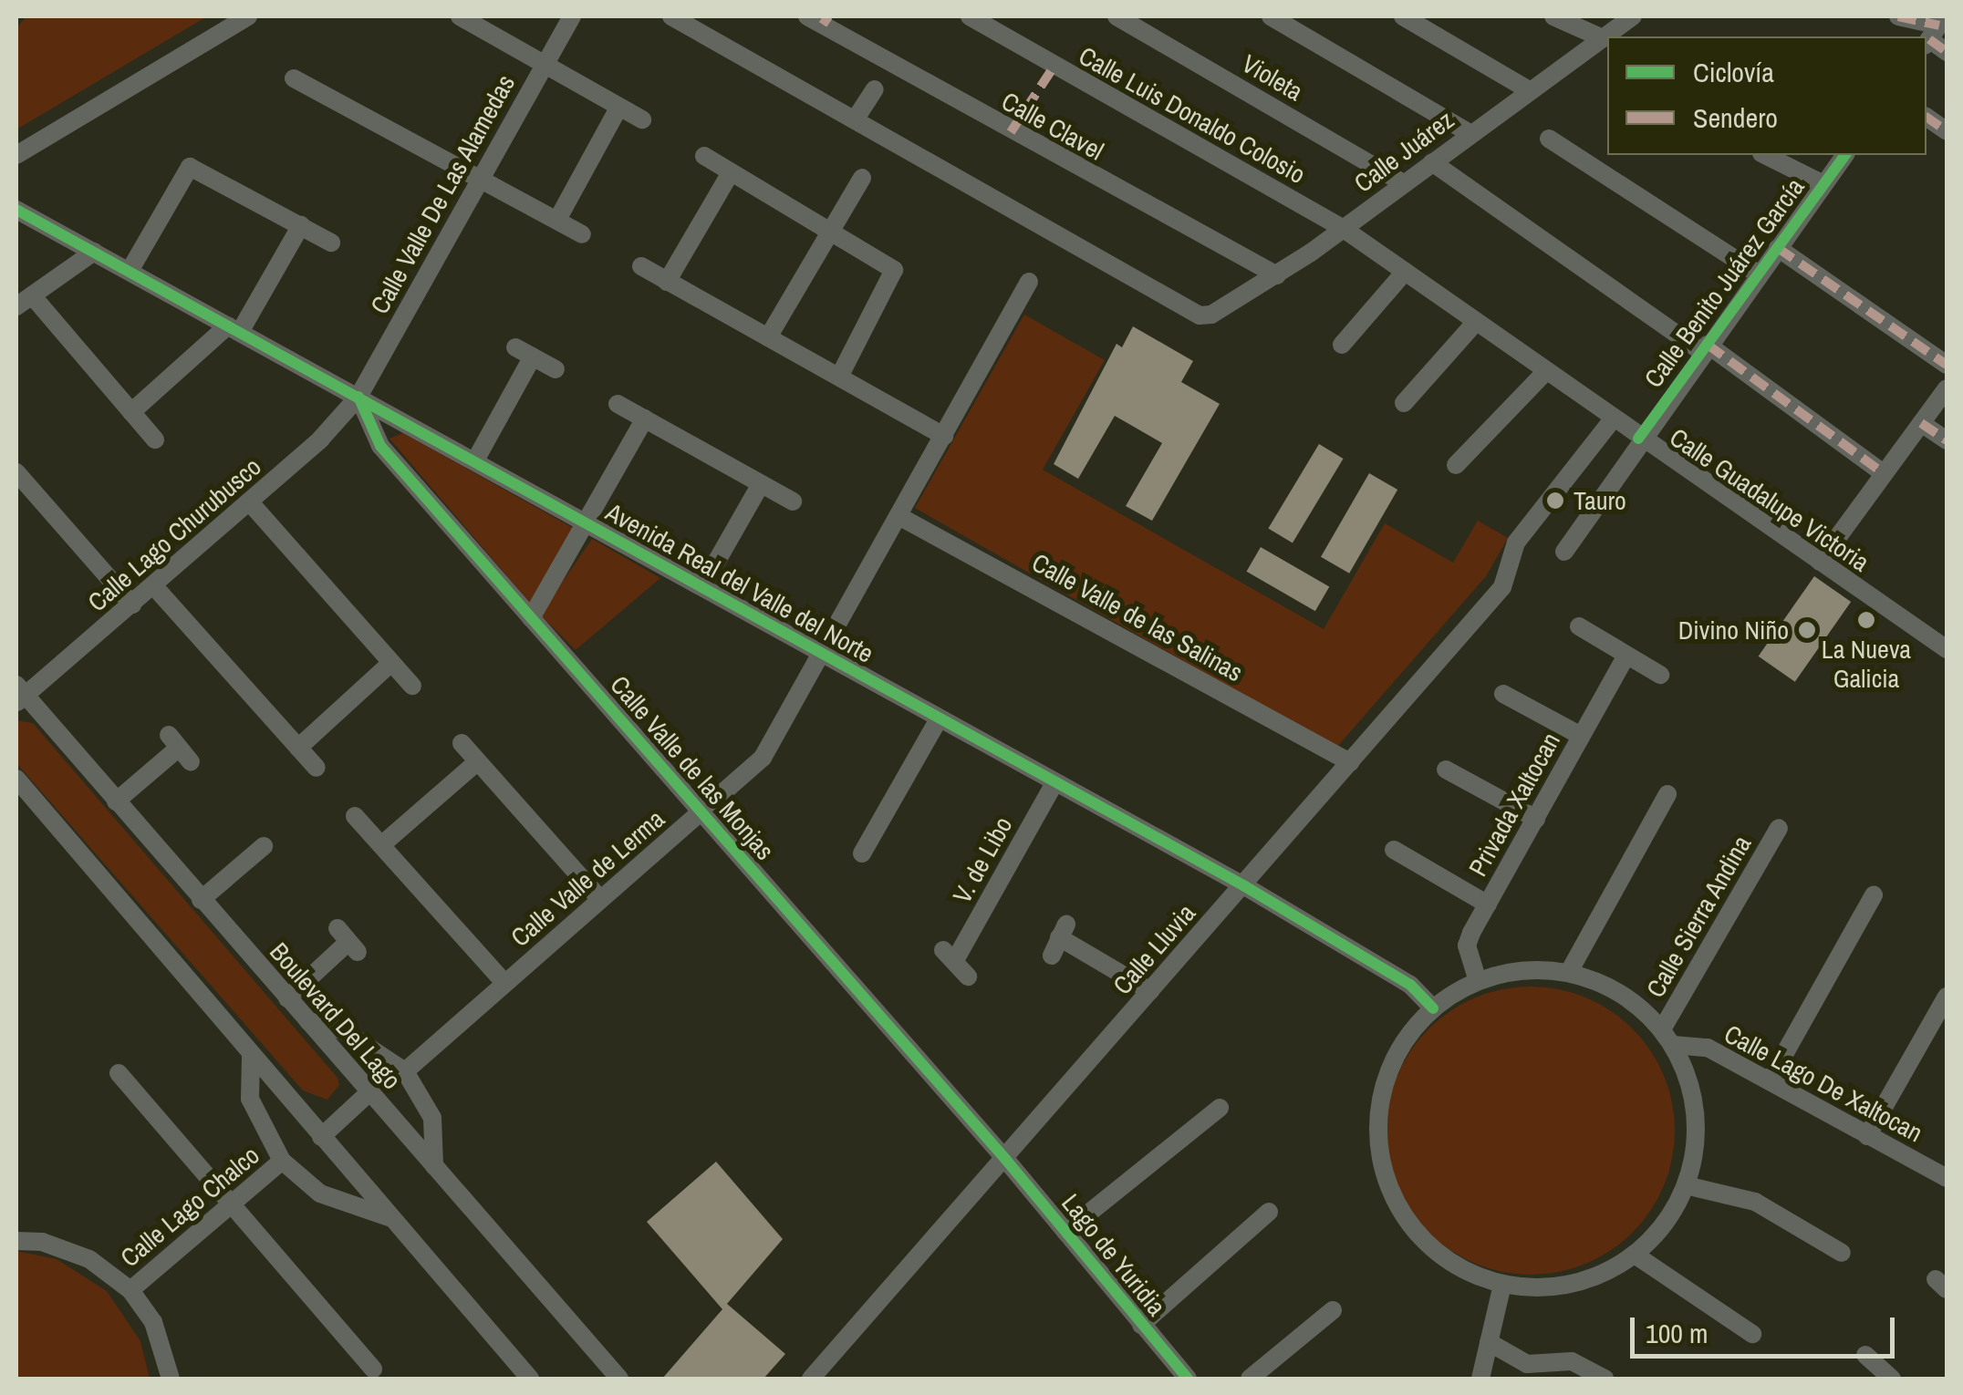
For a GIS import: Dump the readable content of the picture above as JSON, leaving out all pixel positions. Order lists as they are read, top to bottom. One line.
{"streets":{"street":["Violeta","Calle Luis Donaldo Colosio","Calle Clavel","Calle Juárez","Calle Valle De Las Alamedas","Calle Benito Juárez García","Calle Guadalupe Victoria","Calle Lago Churubusco","Avenida Real del Valle del Norte","Calle Valle de las Salinas","Calle Valle de las Monjas","Privada Xaltocan","V. de Libo","Calle Valle de Lerma","Calle Sierra Andina","Calle Lluvia","Boulevard Del Lago","Calle Lago De Xaltocan","Calle Lago Chalco","Lago de Yuridia"]},"crossings":[["Violeta","Calle Juárez"],["Calle Luis Donaldo Colosio","Calle Juárez"],["Calle Luis Donaldo Colosio","Calle Guadalupe Victoria"],["Calle Clavel","Calle Juárez"],["Calle Juárez","Calle Guadalupe Victoria"],["Calle Valle De Las Alamedas","Calle Lago Churubusco"],["Calle Valle De Las Alamedas","Avenida Real del Valle del Norte"],["Calle Valle De Las Alamedas","Calle Valle de las Monjas"],["Calle Benito Juárez García","Calle Guadalupe Victoria"],["Calle Guadalupe Victoria","Calle Lluvia"],["Calle Lago Churubusco","Avenida Real del Valle del Norte"],["Calle Lago Churubusco","Calle Valle de las Monjas"],["Calle Lago Churubusco","Boulevard Del Lago"],["Avenida Real del Valle del Norte","Calle Valle de las Monjas"],["Avenida Real del Valle del Norte","Privada Xaltocan"],["Avenida Real del Valle del Norte","V. de Libo"],["Avenida Real del Valle del Norte","Calle Valle de Lerma"],["Avenida Real del Valle del Norte","Calle Sierra Andina"],["Avenida Real del Valle del Norte","Calle Lluvia"],["Avenida Real del Valle del Norte","Calle Lago De Xaltocan"],["Calle Valle de las Salinas","Calle Valle de Lerma"],["Calle Valle de las Salinas","Calle Lluvia"],["Calle Valle de las Monjas","Calle Valle de Lerma"],["Calle Valle de las Monjas","Calle Lluvia"],["Calle Valle de las Monjas","Lago de Yuridia"],["Privada Xaltocan","Calle Sierra Andina"],["Privada Xaltocan","Calle Lago De Xaltocan"],["Calle Sierra Andina","Calle Lago De Xaltocan"],["Calle Lluvia","Lago de Yuridia"]],"places":["Tauro","La Nueva Galicia","Divino Niño"],"legend":["Ciclovía","Sendero"],"scale_bar":"100 m"}
